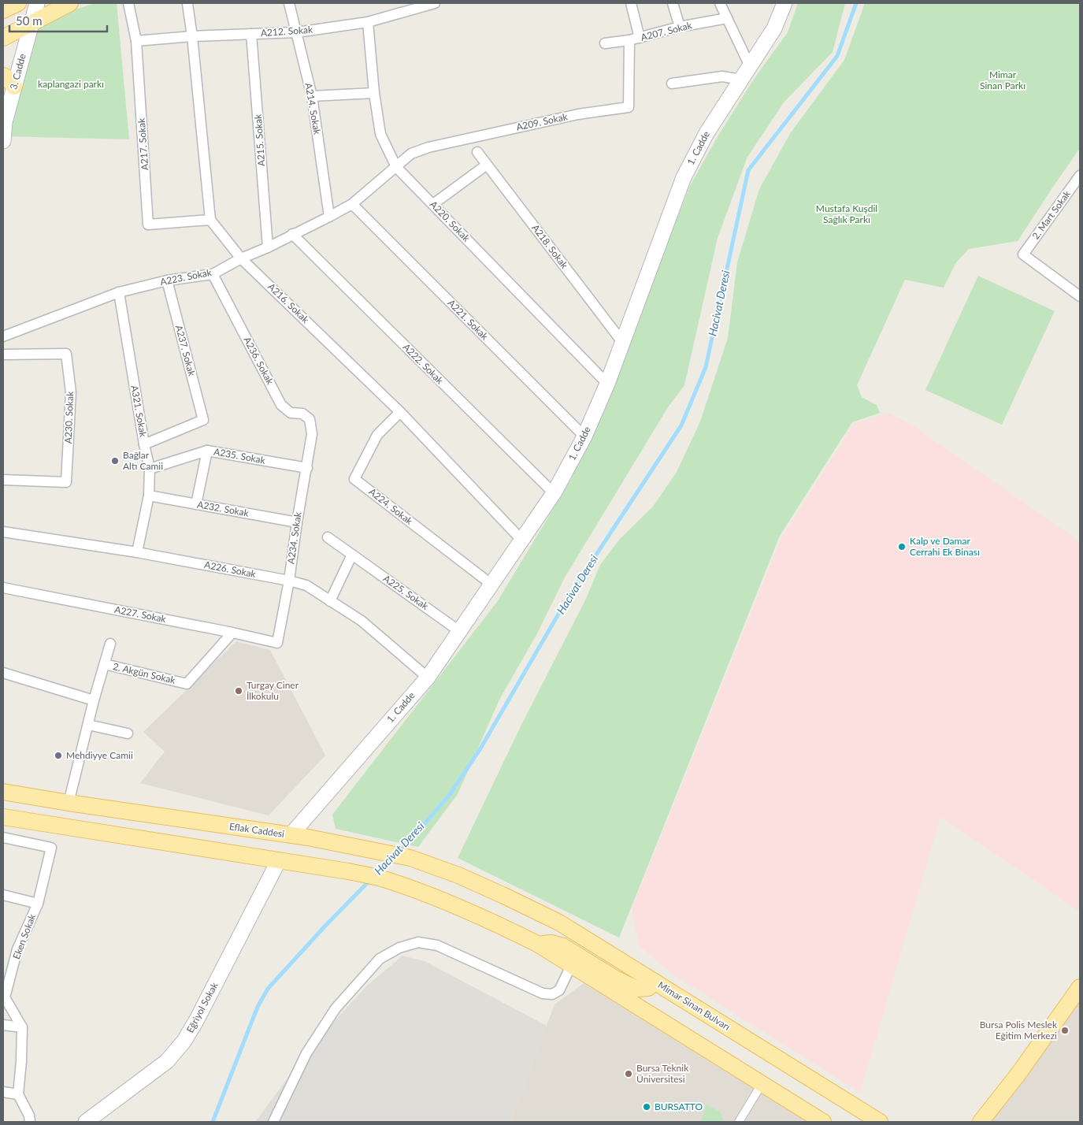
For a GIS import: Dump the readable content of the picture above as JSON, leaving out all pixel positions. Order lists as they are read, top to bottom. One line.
{"streets":{"main road":["3. Cadde","1. Cadde","Eflak Caddesi","Mimar Sinan Bulvarı","Eğriyol Sokak"],"street":["A212. Sokak","A207. Sokak","A214. Sokak","A209. Sokak","A215. Sokak","A217. Sokak","2. Mart Sokak","A220. Sokak","A218. Sokak","A223. Sokak","A216. Sokak","A221. Sokak","A237. Sokak","A236. Sokak","A222. Sokak","A321. Sokak","A230. Sokak","A235. Sokak","A224. Sokak","A232. Sokak","A234. Sokak","A226. Sokak","A225. Sokak","A227. Sokak","2. Akgün Sokak","Eken Sokak"]},"crossings":[["A212. Sokak","A214. Sokak"],["A212. Sokak","A215. Sokak"],["A212. Sokak","A217. Sokak"],["A212. Sokak","A220. Sokak"],["A207. Sokak","A209. Sokak"],["A214. Sokak","A223. Sokak"],["A209. Sokak","A220. Sokak"],["A209. Sokak","A223. Sokak"],["A215. Sokak","A223. Sokak"],["A217. Sokak","A216. Sokak"],["1. Cadde","A220. Sokak"],["1. Cadde","A218. Sokak"],["1. Cadde","A216. Sokak"],["1. Cadde","A221. Sokak"],["1. Cadde","A222. Sokak"],["1. Cadde","A224. Sokak"],["1. Cadde","A226. Sokak"],["1. Cadde","A225. Sokak"],["1. Cadde","Eflak Caddesi"],["A220. Sokak","A223. Sokak"],["A223. Sokak","A216. Sokak"],["A223. Sokak","A221. Sokak"],["A223. Sokak","A237. Sokak"],["A223. Sokak","A236. Sokak"],["A223. Sokak","A222. Sokak"],["A223. Sokak","A321. Sokak"],["A216. Sokak","A224. Sokak"],["A237. Sokak","A321. Sokak"],["A236. Sokak","A234. Sokak"],["A321. Sokak","A235. Sokak"],["A321. Sokak","A232. Sokak"],["A321. Sokak","A226. Sokak"],["A235. Sokak","A234. Sokak"],["A232. Sokak","A234. Sokak"],["A234. Sokak","A226. Sokak"],["A234. Sokak","A227. Sokak"],["A227. Sokak","2. Akgün Sokak"],["Eflak Caddesi","Mimar Sinan Bulvarı"]],"water":["Hacivat Deresi"],"parks":["Mimar Sinan Parkı","kaplangazi parkı","Mustafa Kuşdil Sağlık Parkı"],"places":["Bağlar Altı Camii","Kalp ve Damar Cerrahi Ek Binası","Turgay Ciner İlkokulu","Mehdiyye Camii","Bursa Polis Meslek Eğitim Merkezi","Bursa Teknik Üniversitesi","BURSATTO"],"scale_bar":"50 m"}
